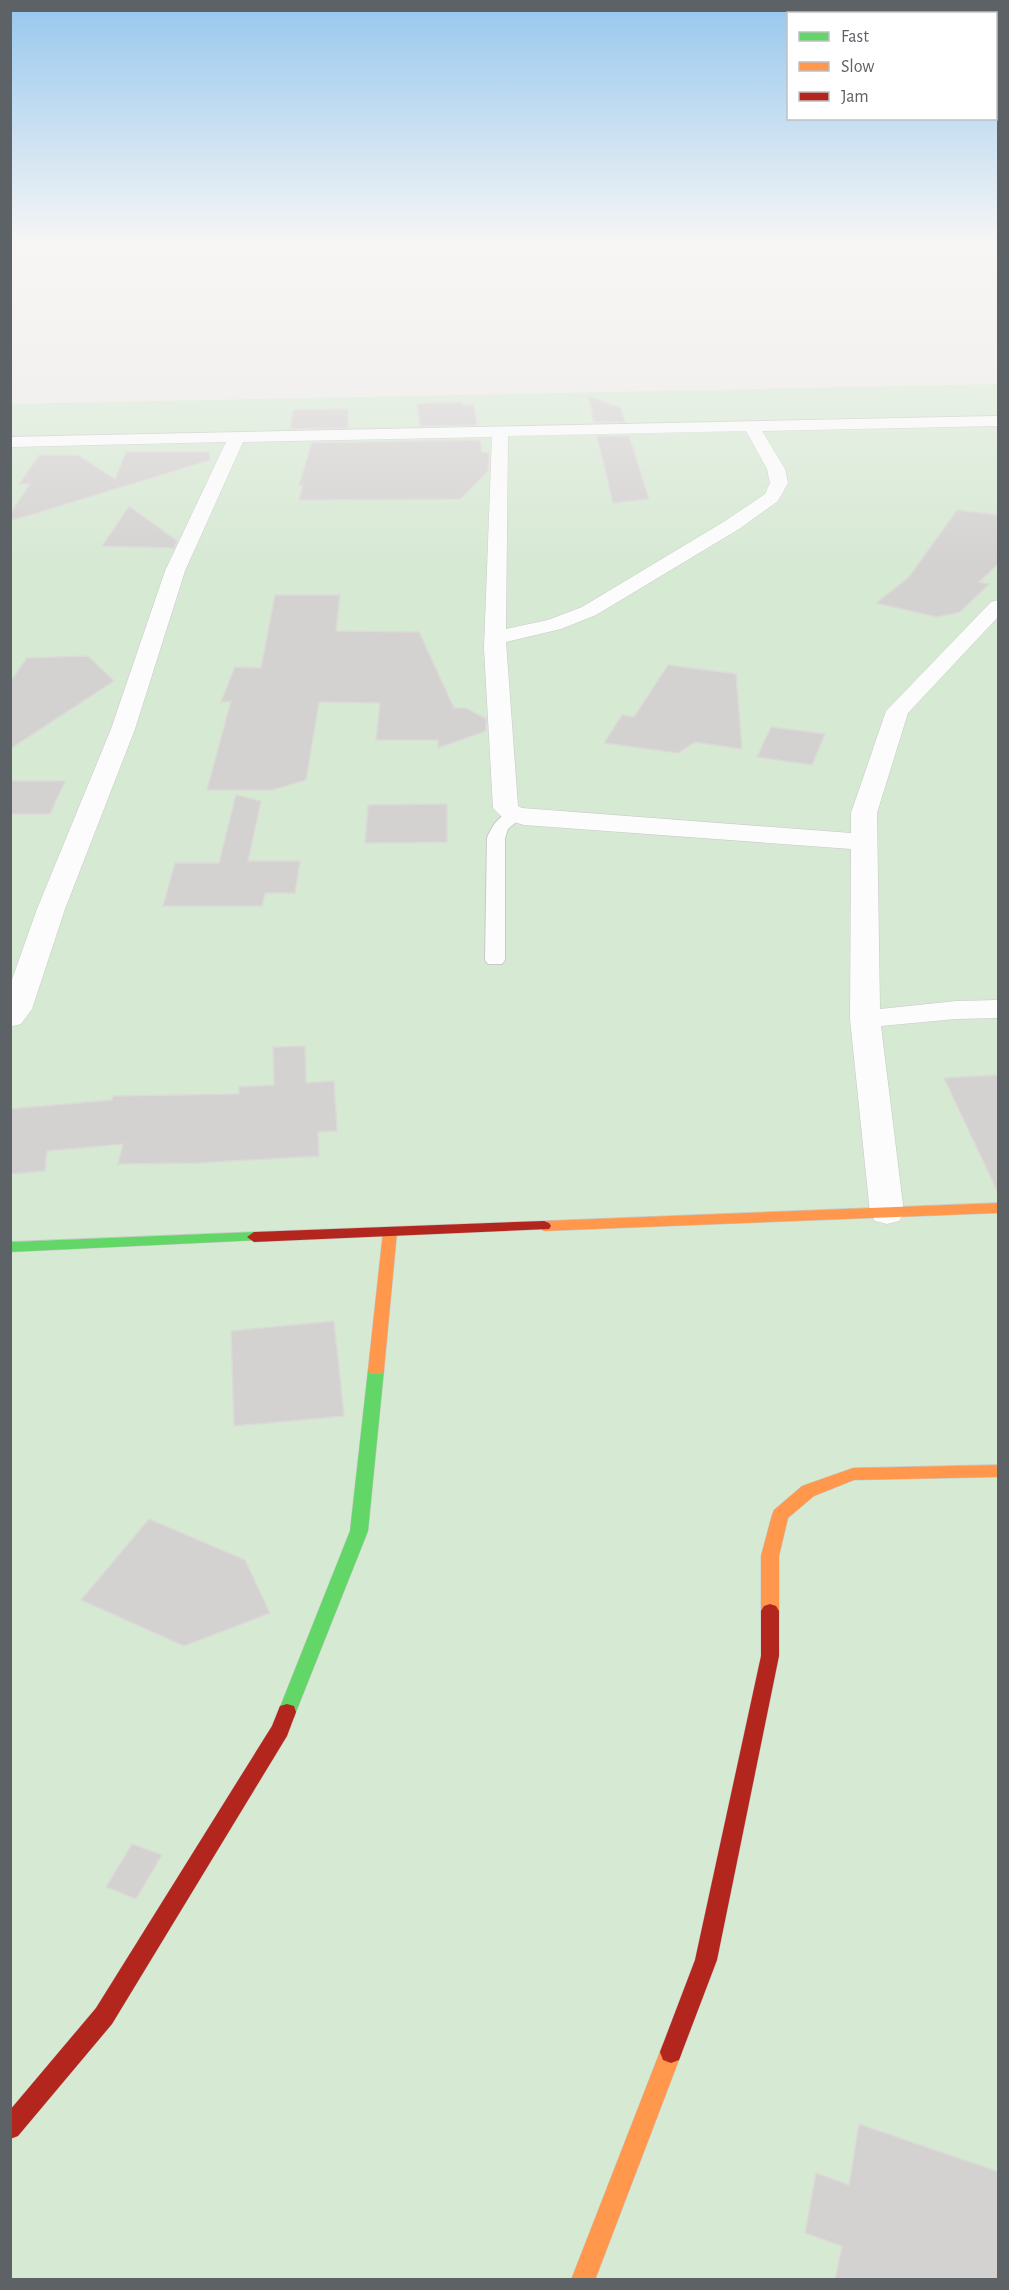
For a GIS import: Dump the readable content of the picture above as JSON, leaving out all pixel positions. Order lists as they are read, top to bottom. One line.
{"legend":["Fast","Slow","Jam"]}
